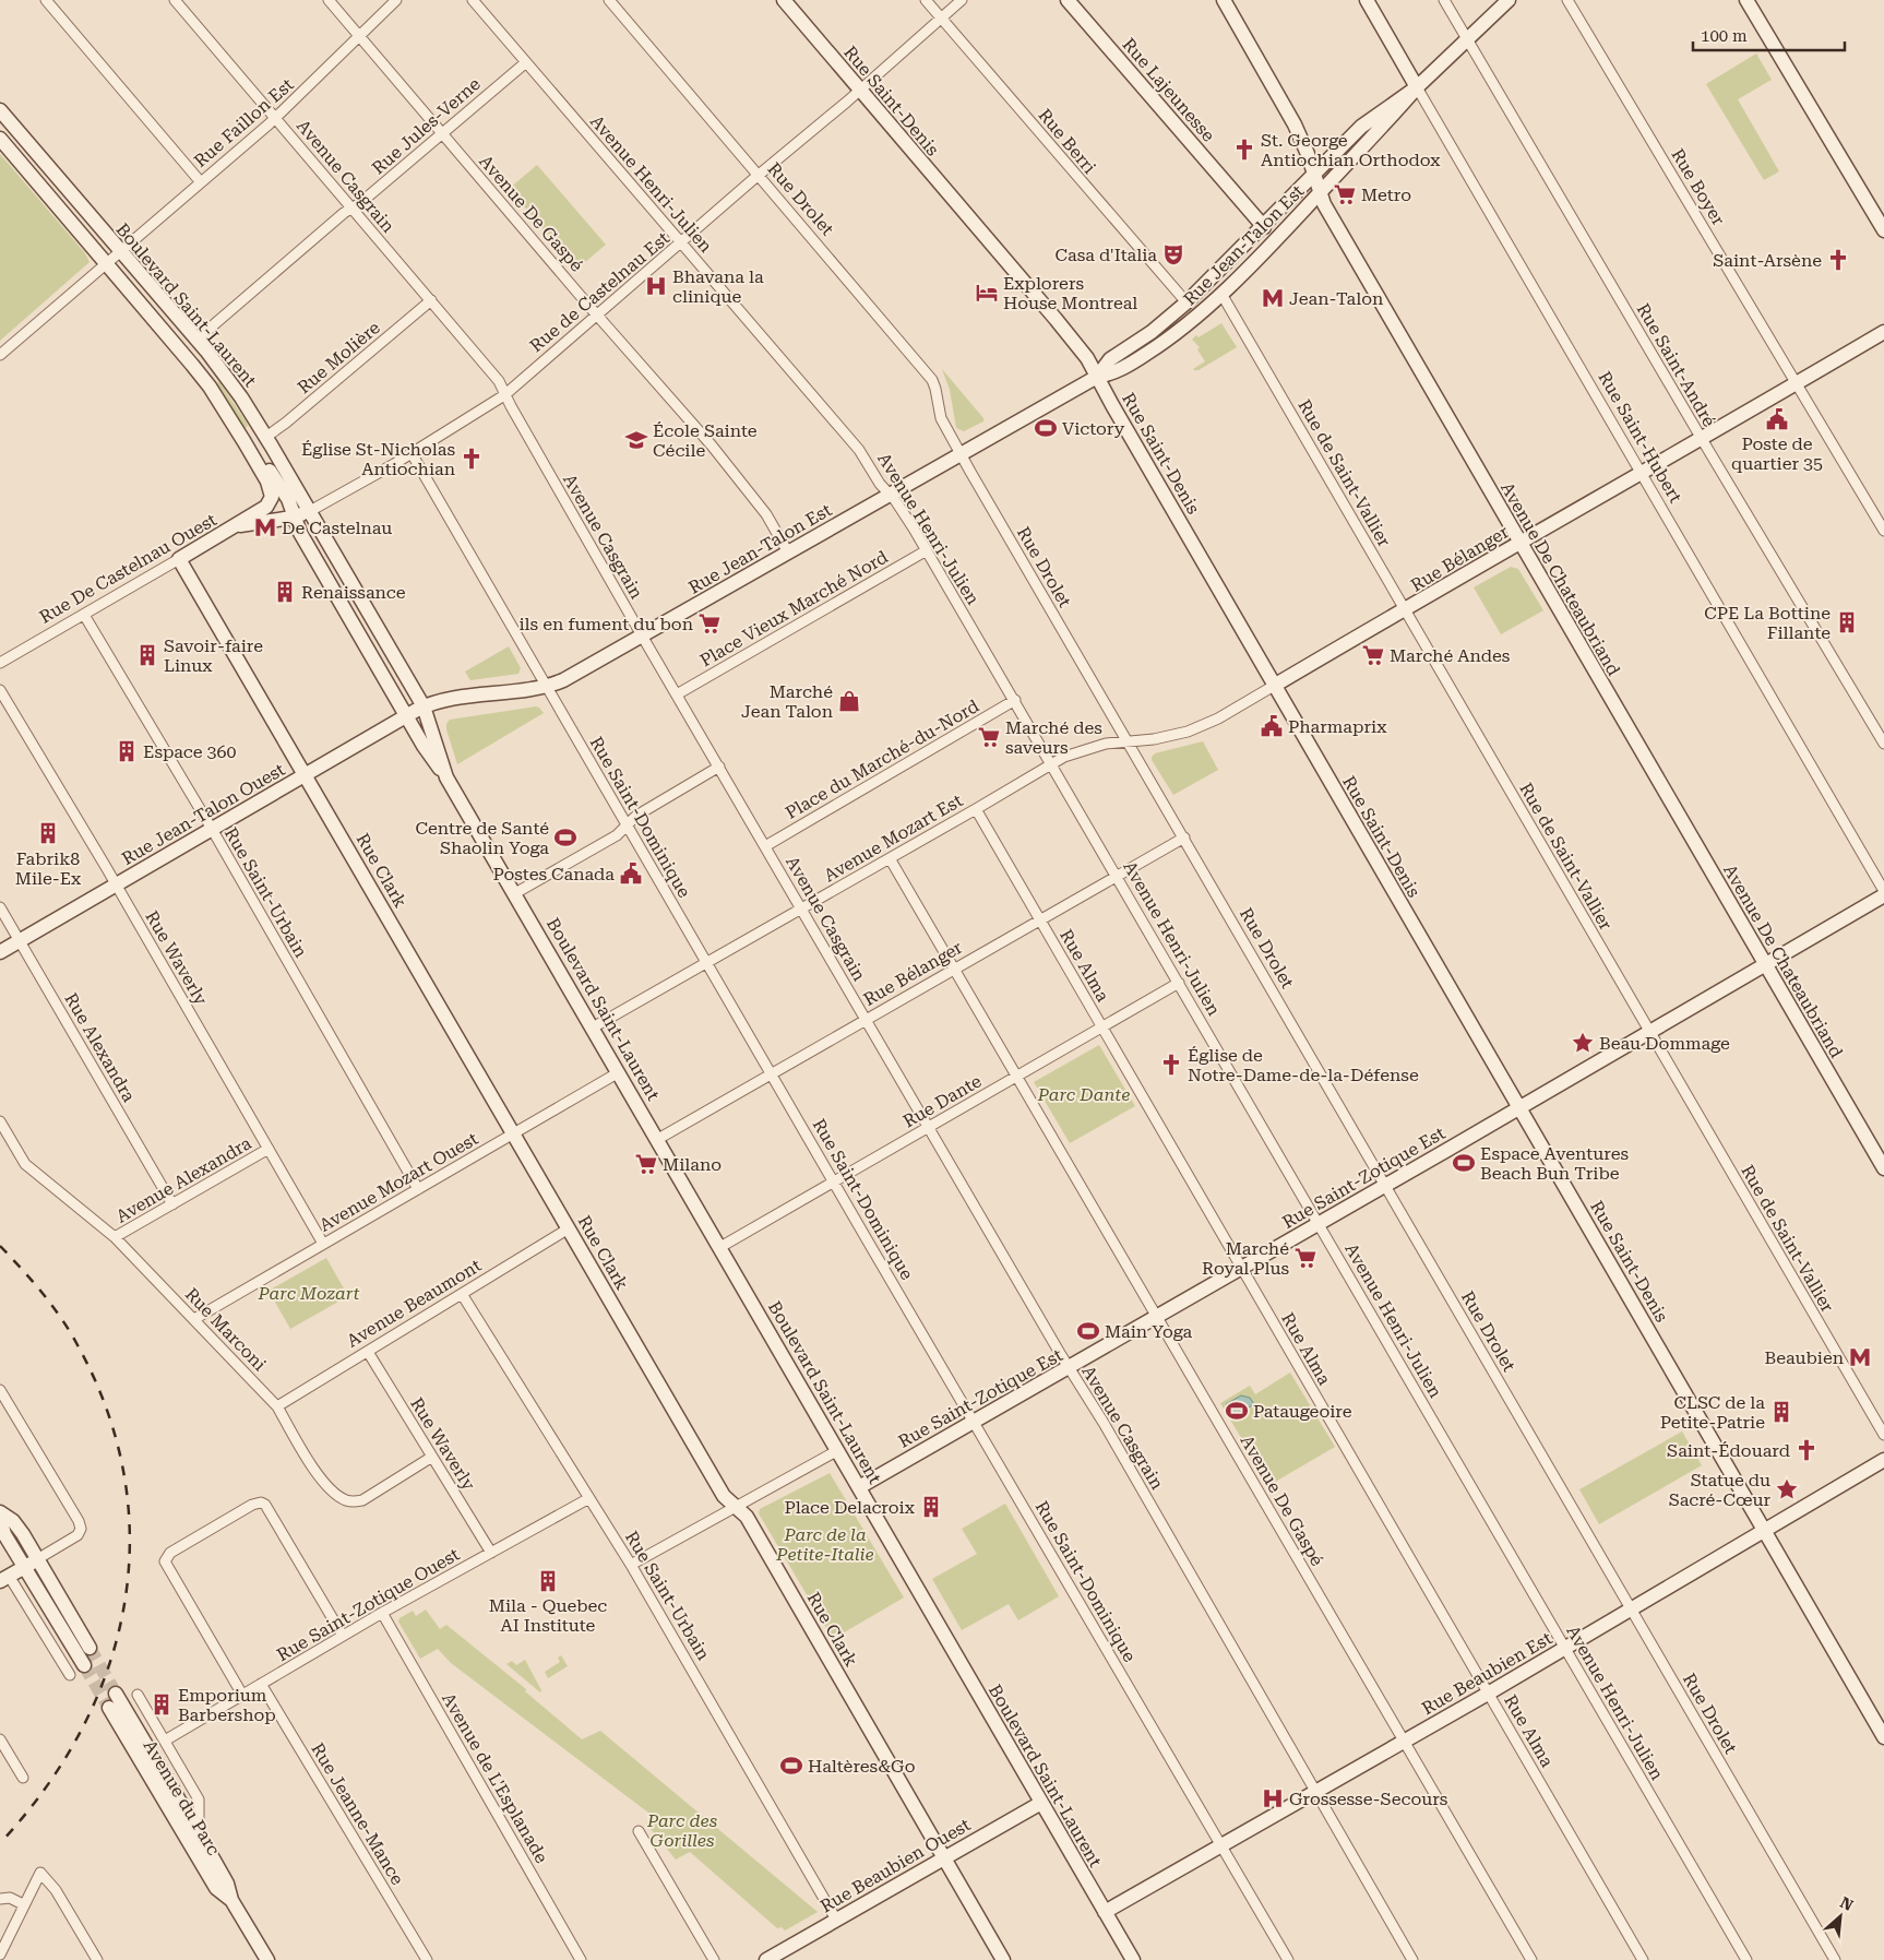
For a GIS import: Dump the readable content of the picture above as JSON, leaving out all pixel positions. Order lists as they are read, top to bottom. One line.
{"streets":{"main road":["Rue Lajeunesse","Rue Saint-Denis","Rue Jean-Talon Est","Boulevard Saint-Laurent","Rue Saint-Hubert","Rue Bélanger","Rue De Castelnau Ouest","Avenue De Chateaubriand","Rue Jean-Talon Ouest","Rue Clark","Rue Saint-Zotique Est","Rue Beaubien Est","Avenue du Parc","Rue Beaubien Ouest"],"street":["Rue Faillon Est","Rue Jules-Verne","Rue Berri","Avenue Casgrain","Avenue Henri-Julien","Rue Boyer","Rue Drolet","Avenue De Gaspé","Rue de Castelnau Est","Rue Molière","Rue Saint-André","Rue de Saint-Vallier","Place Vieux Marché Nord","Place du Marché-du-Nord","Rue Saint-Dominique","Avenue Mozart Est","Rue Saint-Urbain","Rue Waverly","Rue Alma","Rue Alexandra","Rue Dante","Avenue Alexandra","Avenue Mozart Ouest","Avenue Beaumont","Rue Marconi","Rue Saint-Zotique Ouest","Avenue de L'Esplanade","Rue Jeanne-Mance"]},"crossings":[["Rue Lajeunesse","Rue Jean-Talon Est"],["Rue Saint-Denis","Rue Jean-Talon Est"],["Rue Saint-Denis","Rue de Castelnau Est"],["Rue Saint-Denis","Rue Bélanger"],["Rue Saint-Denis","Rue Saint-Zotique Est"],["Rue Saint-Denis","Rue Beaubien Est"],["Rue Faillon Est","Avenue Casgrain"],["Rue Faillon Est","Avenue De Gaspé"],["Rue Faillon Est","Boulevard Saint-Laurent"],["Rue Jules-Verne","Avenue Casgrain"],["Rue Jules-Verne","Avenue Henri-Julien"],["Rue Jules-Verne","Avenue De Gaspé"],["Rue Jules-Verne","Boulevard Saint-Laurent"],["Rue Berri","Rue Jean-Talon Est"],["Rue Berri","Rue de Castelnau Est"],["Avenue Casgrain","Rue Jean-Talon Est"],["Avenue Casgrain","Rue de Castelnau Est"],["Avenue Casgrain","Rue Molière"],["Avenue Casgrain","Rue Bélanger"],["Avenue Casgrain","Place Vieux Marché Nord"],["Avenue Casgrain","Place du Marché-du-Nord"],["Avenue Casgrain","Avenue Mozart Est"],["Avenue Casgrain","Rue Dante"],["Avenue Casgrain","Rue Saint-Zotique Est"],["Avenue Casgrain","Rue Beaubien Est"],["Avenue Henri-Julien","Rue Jean-Talon Est"],["Avenue Henri-Julien","Rue de Castelnau Est"],["Avenue Henri-Julien","Rue Bélanger"],["Avenue Henri-Julien","Place Vieux Marché Nord"],["Avenue Henri-Julien","Place du Marché-du-Nord"],["Avenue Henri-Julien","Avenue Mozart Est"],["Avenue Henri-Julien","Rue Dante"],["Avenue Henri-Julien","Rue Saint-Zotique Est"],["Avenue Henri-Julien","Rue Beaubien Est"],["Rue Boyer","Rue Bélanger"],["Rue Drolet","Rue Jean-Talon Est"],["Rue Drolet","Rue de Castelnau Est"],["Rue Drolet","Rue Bélanger"],["Rue Drolet","Avenue Mozart Est"],["Rue Drolet","Rue Saint-Zotique Est"],["Rue Drolet","Rue Beaubien Est"],["Avenue De Gaspé","Rue Jean-Talon Est"],["Avenue De Gaspé","Rue de Castelnau Est"],["Avenue De Gaspé","Rue Bélanger"],["Avenue De Gaspé","Avenue Mozart Est"],["Avenue De Gaspé","Rue Dante"],["Avenue De Gaspé","Rue Saint-Zotique Est"],["Avenue De Gaspé","Rue Beaubien Est"],["Rue Jean-Talon Est","Boulevard Saint-Laurent"],["Rue Jean-Talon Est","Rue Saint-André"],["Rue Jean-Talon Est","Rue Saint-Hubert"],["Rue Jean-Talon Est","Rue de Saint-Vallier"],["Rue Jean-Talon Est","Avenue De Chateaubriand"],["Rue Jean-Talon Est","Rue Jean-Talon Ouest"],["Rue Jean-Talon Est","Rue Saint-Dominique"],["Rue de Castelnau Est","Boulevard Saint-Laurent"],["Rue de Castelnau Est","Rue De Castelnau Ouest"],["Rue de Castelnau Est","Rue Saint-Dominique"],["Boulevard Saint-Laurent","Rue Molière"],["Boulevard Saint-Laurent","Rue Bélanger"],["Boulevard Saint-Laurent","Rue De Castelnau Ouest"],["Boulevard Saint-Laurent","Rue Jean-Talon Ouest"],["Boulevard Saint-Laurent","Avenue Mozart Est"],["Boulevard Saint-Laurent","Rue Dante"],["Boulevard Saint-Laurent","Rue Saint-Zotique Est"],["Boulevard Saint-Laurent","Avenue Mozart Ouest"],["Boulevard Saint-Laurent","Rue Beaubien Est"],["Boulevard Saint-Laurent","Rue Beaubien Ouest"],["Rue Saint-André","Rue Bélanger"],["Rue Saint-Hubert","Rue Bélanger"],["Rue de Saint-Vallier","Rue Bélanger"],["Rue de Saint-Vallier","Rue Saint-Zotique Est"],["Rue Bélanger","Avenue De Chateaubriand"],["Rue Bélanger","Rue Saint-Dominique"],["Rue Bélanger","Avenue Mozart Est"],["Rue Bélanger","Rue Alma"],["Rue De Castelnau Ouest","Rue Clark"],["Rue De Castelnau Ouest","Rue Saint-Urbain"],["Avenue De Chateaubriand","Rue Saint-Zotique Est"],["Rue Jean-Talon Ouest","Rue Clark"],["Rue Jean-Talon Ouest","Rue Saint-Urbain"],["Rue Jean-Talon Ouest","Rue Waverly"],["Rue Jean-Talon Ouest","Rue Alexandra"],["Rue Saint-Dominique","Avenue Mozart Est"],["Rue Saint-Dominique","Rue Dante"],["Rue Saint-Dominique","Rue Saint-Zotique Est"],["Rue Saint-Dominique","Rue Beaubien Est"],["Avenue Mozart Est","Rue Alma"],["Rue Clark","Avenue Mozart Ouest"],["Rue Clark","Avenue Beaumont"],["Rue Clark","Rue Beaubien Ouest"],["Rue Saint-Urbain","Avenue Mozart Ouest"],["Rue Saint-Urbain","Avenue Beaumont"],["Rue Saint-Urbain","Rue Saint-Zotique Ouest"],["Rue Saint-Urbain","Rue Beaubien Ouest"],["Rue Waverly","Avenue Alexandra"],["Rue Waverly","Avenue Mozart Ouest"],["Rue Waverly","Avenue Beaumont"],["Rue Waverly","Rue Marconi"],["Rue Waverly","Rue Saint-Zotique Ouest"],["Rue Alma","Rue Dante"],["Rue Alma","Rue Saint-Zotique Est"],["Rue Alma","Rue Beaubien Est"],["Rue Alexandra","Avenue Alexandra"],["Avenue Alexandra","Rue Marconi"],["Avenue Mozart Ouest","Rue Marconi"],["Avenue Beaumont","Rue Marconi"],["Rue Saint-Zotique Ouest","Avenue de L'Esplanade"],["Rue Saint-Zotique Ouest","Avenue du Parc"],["Rue Saint-Zotique Ouest","Rue Jeanne-Mance"]],"parks":["Parc Dante","Parc Mozart","Parc de la Petite-Italie","Parc des Gorilles"],"places":{"church":["St. George Antiochian Orthodox","Saint-Arsène","Église St-Nicholas Antiochian","Église de Notre-Dame-de-la-Défense","Saint-Édouard"],"supermarket":["Metro","ils en fument du bon","Marché Andes","Marché des saveurs","Milano","Marché Royal Plus"],"theatre":["Casa d'Italia"],"hospital":["Bhavana la clinique","Grossesse-Secours"],"hotel":["Explorers House Montreal"],"metro station":["Jean-Talon","De Castelnau","Beaubien"],"public building":["Poste de quartier 35","Pharmaprix","Postes Canada"],"sports":["Victory","Centre de Santé Shaolin Yoga","Espace Aventures Beach Bun Tribe","Main Yoga","Pataugeoire","Haltères&Go"],"school or university":["École Sainte Cécile"],"building":["Renaissance","CPE La Bottine Fillante","Savoir-faire Linux","Espace 360","Fabrik8 Mile-Ex","CLSC de la Petite-Patrie","Place Delacroix","Mila - Quebec AI Institute","Emporium Barbershop"],"shop":["Marché Jean Talon"],"place":["Beau Dommage","Statue du Sacré-Cœur"]},"scale_bar":"100 m","north":"top right"}
